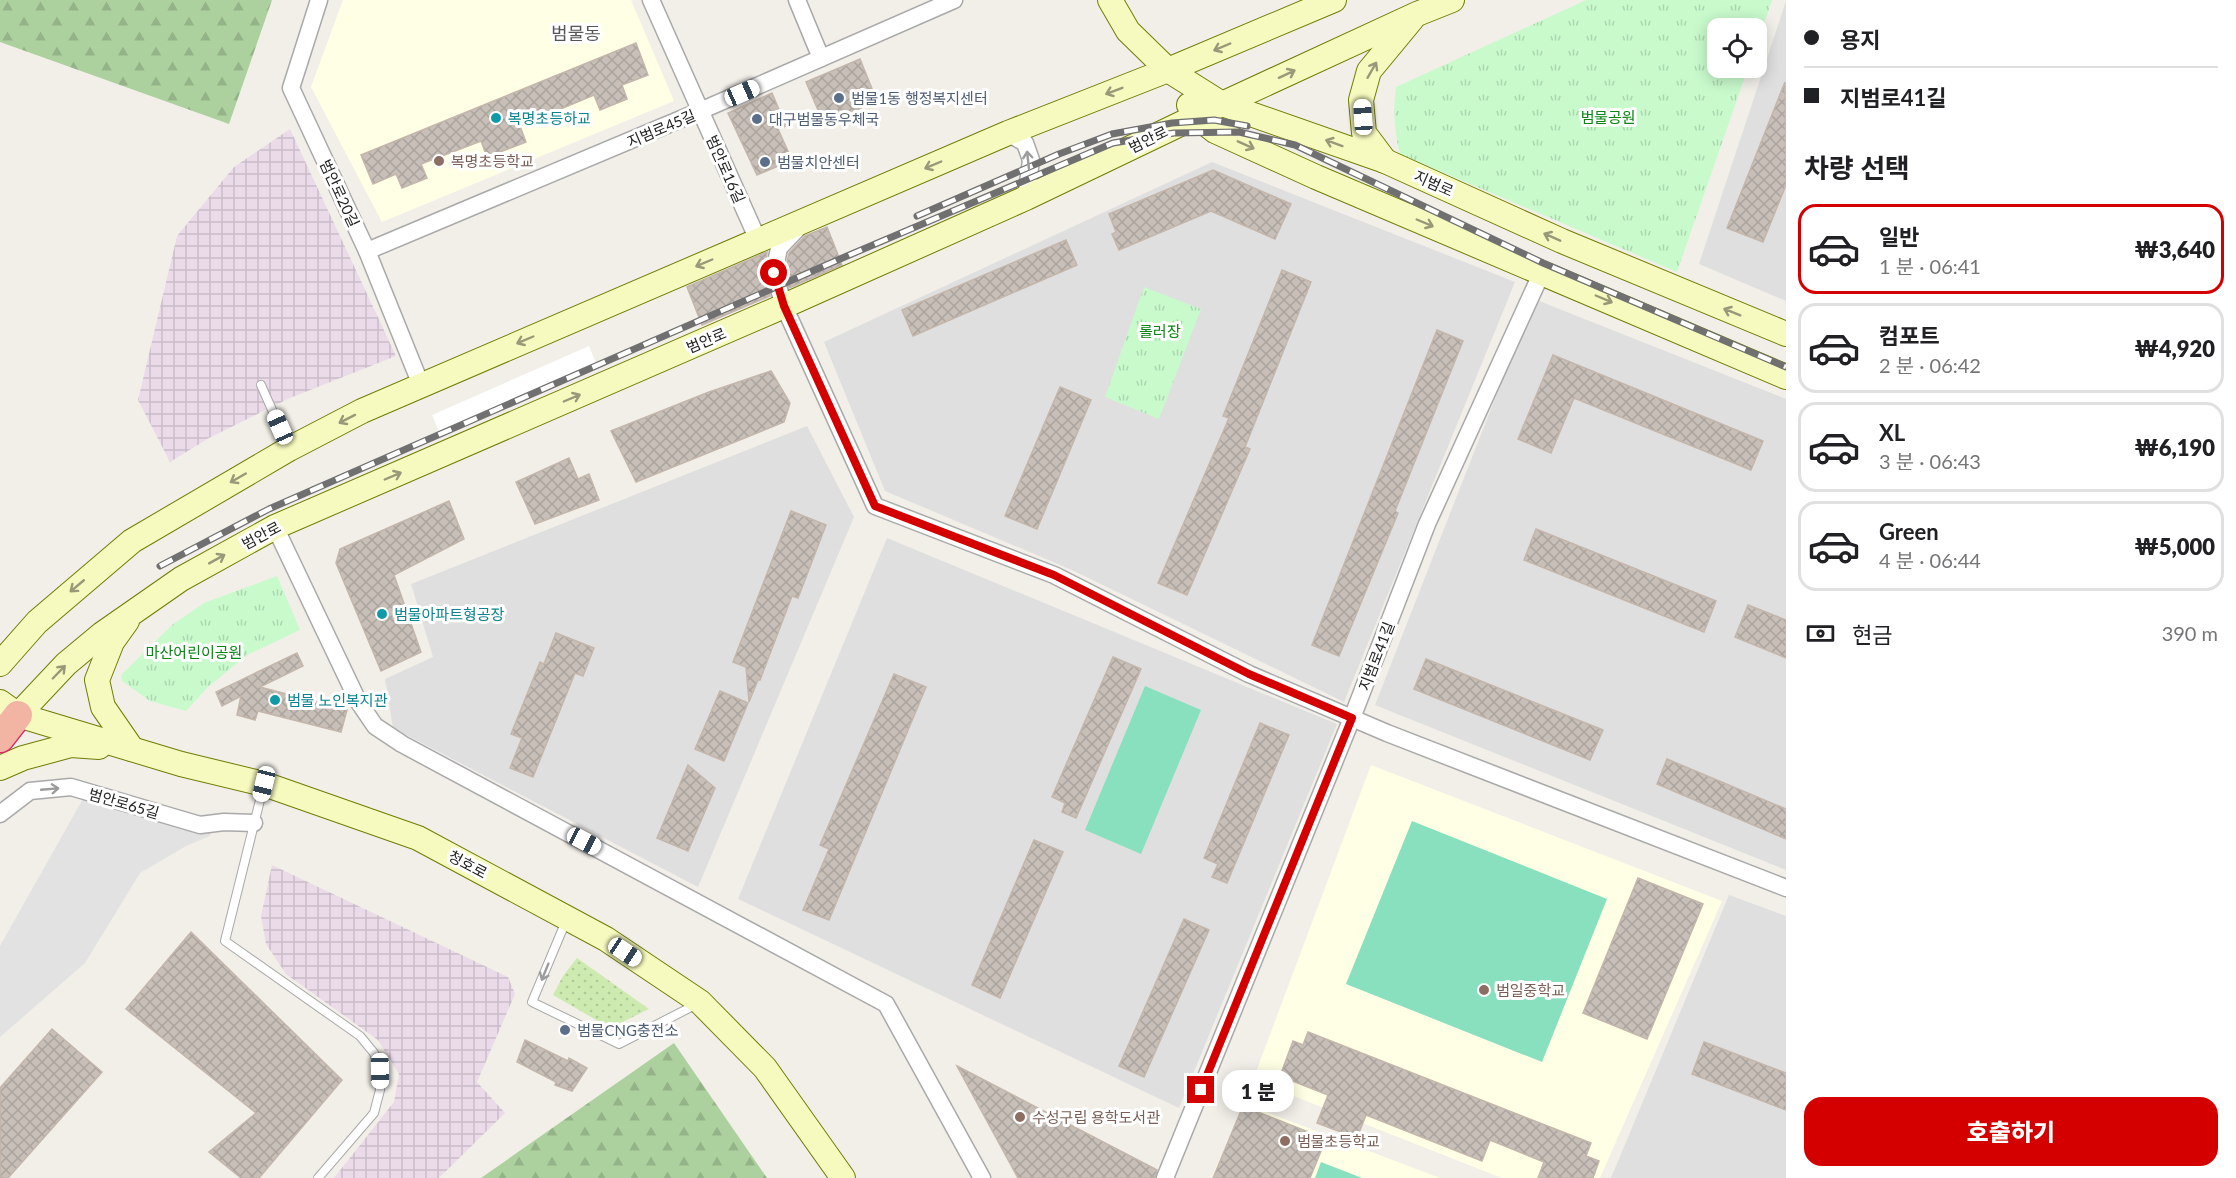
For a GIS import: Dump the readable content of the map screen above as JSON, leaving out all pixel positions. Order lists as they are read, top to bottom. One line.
{"streets":{"highway":["범안로"],"main road":["지범로","청호로"],"street":["지범로45길","범안로16길","범안로20길","지범로41길","범안로65길"]},"crossings":[["지범로45길","범안로16길"],["지범로45길","범안로20길"],["범안로","지범로"],["범안로","청호로"]],"one_way":["범안로65길"],"districts":["범물동"],"parks":["범물공원","롤러장","마산어린이공원"],"places":["범물1동 행정복지센터","복명초등하교","대구범물동우체국","복명초등학교","범물치안센터","범물아파트형공장","범물 노인복지관","범일중학교","범물CNG충전소","수성구립 용학도서관","범물초등학교"],"page":{"banner":["용지","지범로41길"],"heading":"차량 선택","list":[{"name":"일반","note":"1 분 · 06:41","value":"₩3,640"},{"name":"컴포트","note":"2 분 · 06:42","value":"₩4,920"},{"name":"XL","note":"3 분 · 06:43","value":"₩6,190"},{"name":"Green","note":"4 분 · 06:44","value":"₩5,000"}],"pay":["현금","390 m"],"bubble":"1 분","buttons":"호출하기"}}
